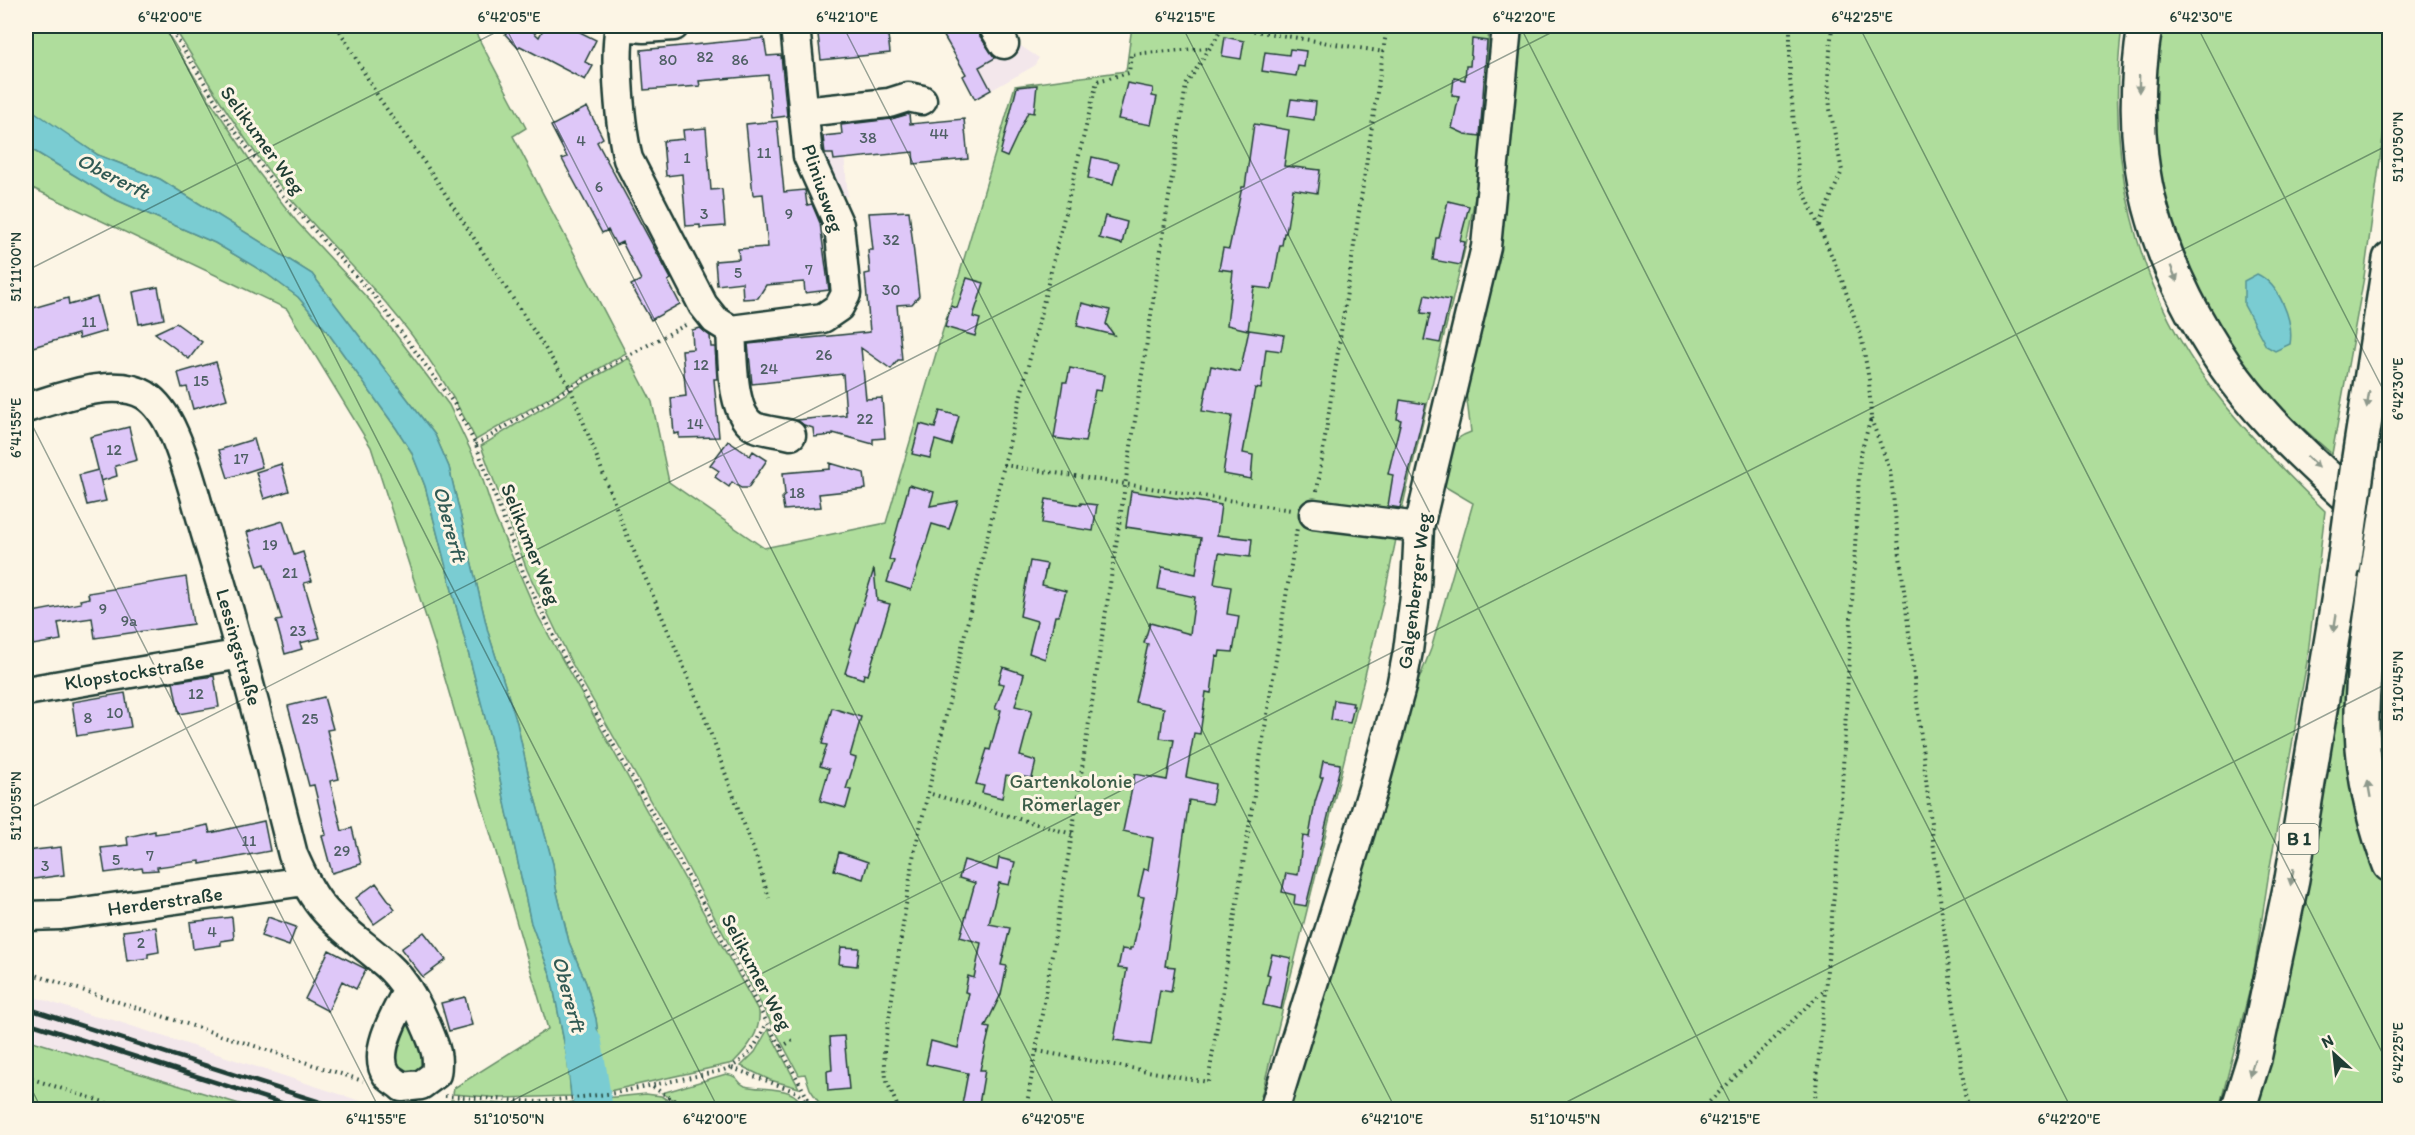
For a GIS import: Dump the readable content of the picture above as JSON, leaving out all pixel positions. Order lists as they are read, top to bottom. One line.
{"streets":{"highway":["B 1"],"street":["Pliniusweg","Galgenberger Weg","Lessingstraße","Klopstockstraße","Herderstraße"],"path":["Selikumer Weg"]},"crossings":[["Lessingstraße","Klopstockstraße"],["Lessingstraße","Herderstraße"]],"water":["Obererft"],"parks":["Gartenkolonie Römerlager"],"house_numbers":["82","80","86","44","38","4","11","1","6","3","9","32","7","5","30","11","26","12","24","15","22","14","12","17","18","19","21","9","9a","23","12","10","8","25","11","29","7","5","3","4","2"],"north":"top left","coordinates":["6°42'00\"E","6°42'05\"E","6°42'10\"E","6°42'15\"E","6°42'20\"E","6°42'25\"E","6°42'30\"E","51°10'50\"N","51°11'00\"N","6°41'55\"E","51°10'45\"N","51°10'55\"N"]}
